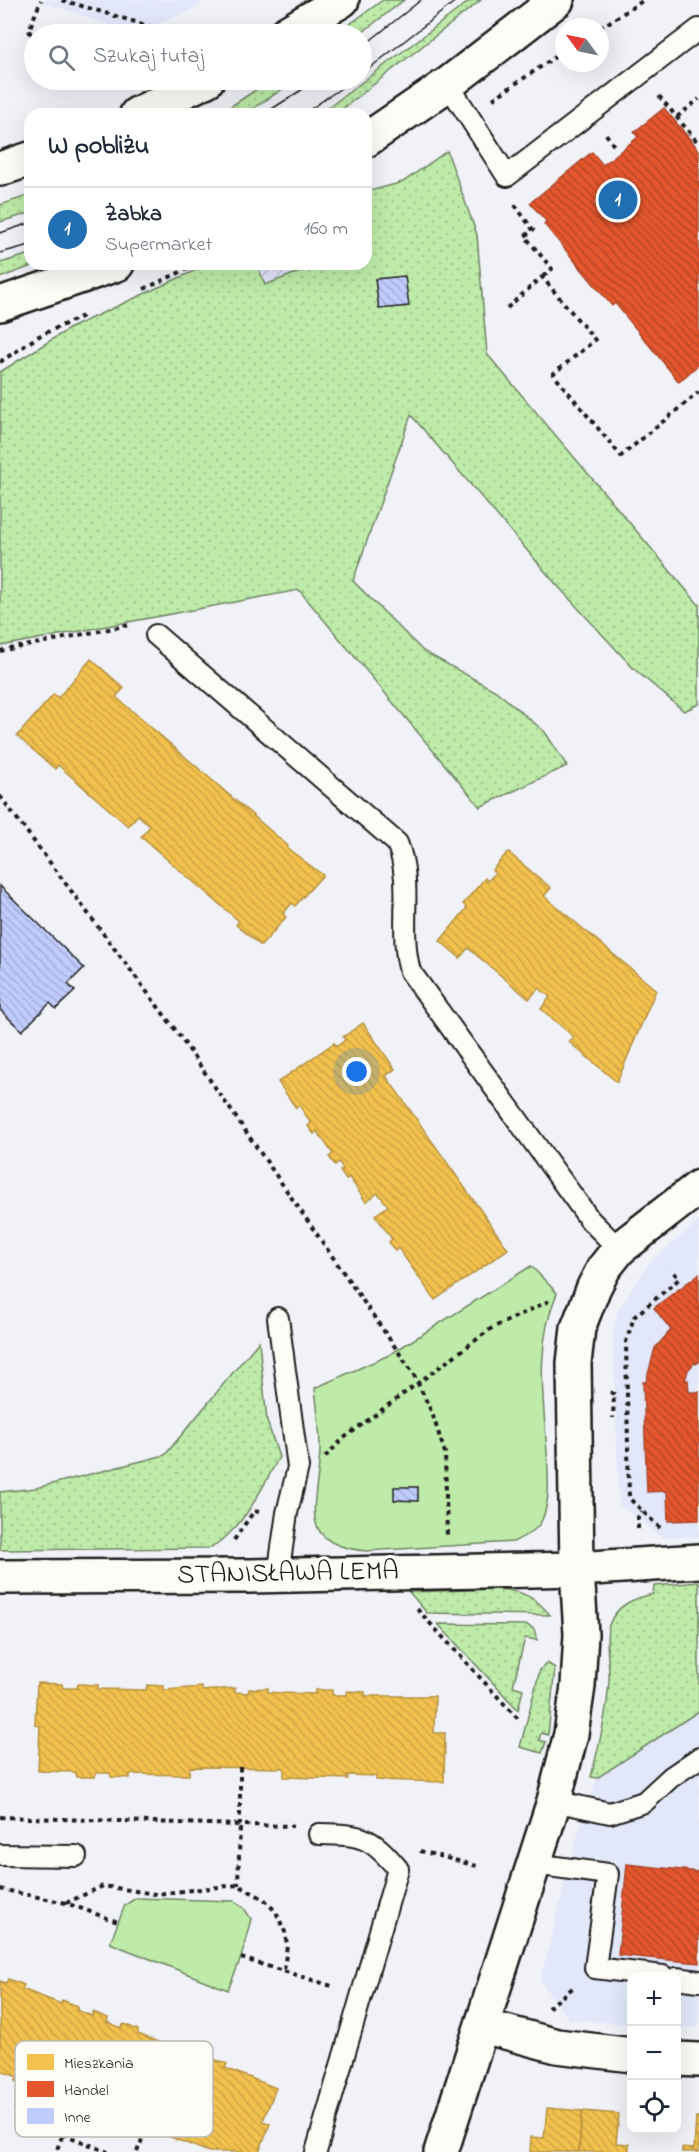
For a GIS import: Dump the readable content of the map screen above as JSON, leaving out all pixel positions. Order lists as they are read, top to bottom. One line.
{"streets":{"street":["STANISŁAWA LEMA"]},"legend":["Mieszkania","Handel","Inne"],"north":"top left","page":{"search":"Szukaj tutaj","heading":"W pobliżu","pins":"1","list":[{"mark":"1","name":"Żabka","note":"Supermarket","value":"160 m"}],"map_buttons":["+","−"]}}
